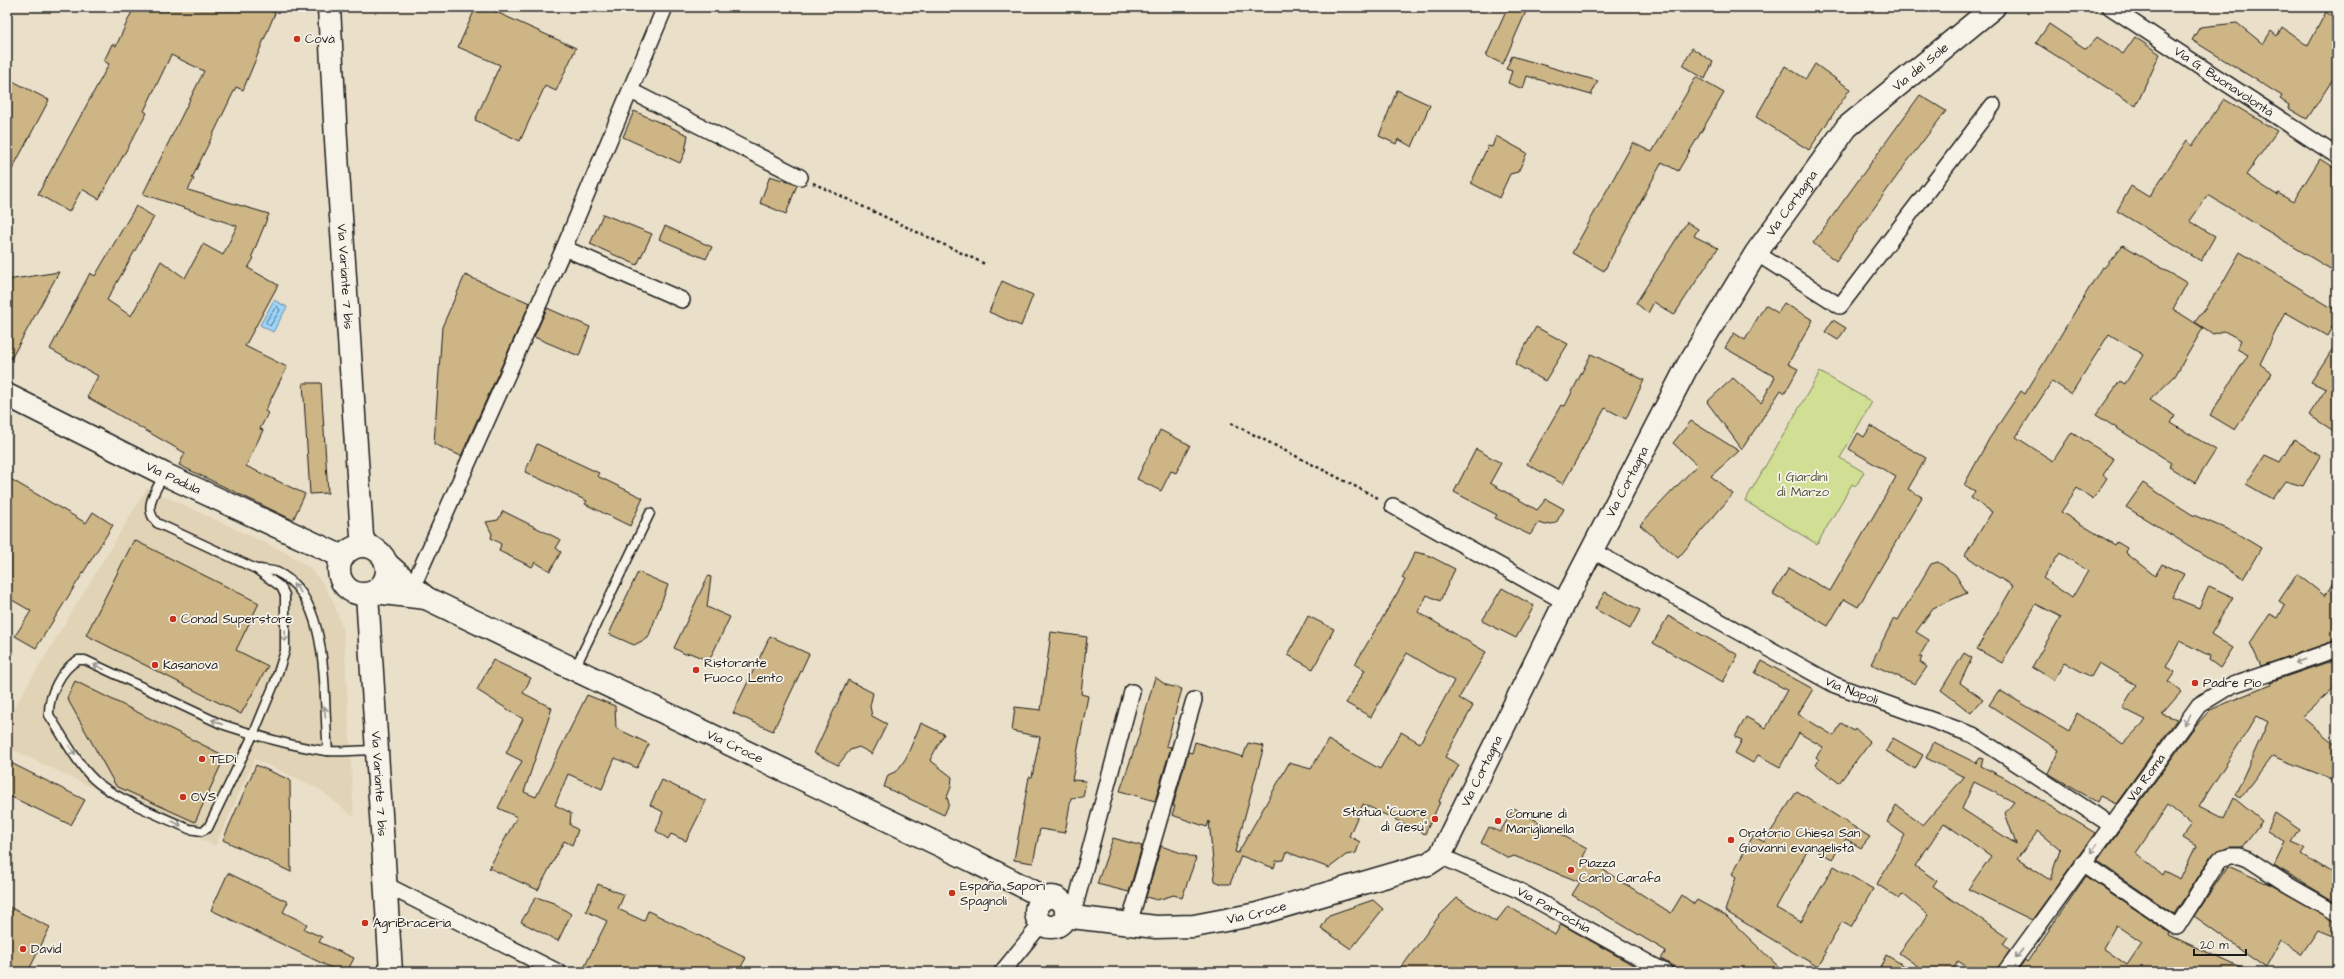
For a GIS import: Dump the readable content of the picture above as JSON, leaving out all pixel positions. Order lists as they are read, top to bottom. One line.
{"streets":{"street":["Via del Sole","Via G. Buonavolontà","Via Cortagna","Via Variante 7 bis","Via Padula","Via Napoli","Via Croce","Via Roma","Via Parrochia"]},"crossings":[["Via del Sole","Via Cortagna"],["Via Cortagna","Via Napoli"],["Via Cortagna","Via Croce"],["Via Cortagna","Via Parrochia"],["Via Variante 7 bis","Via Padula"],["Via Variante 7 bis","Via Croce"],["Via Padula","Via Croce"],["Via Napoli","Via Roma"],["Via Croce","Via Parrochia"]],"one_way":["Via Roma"],"parks":["I Giardini di Marzo"],"places":["Covà","Conad Superstore","Kasanova","Ristorante Fuoco Lento","Padre Pio","TEDi","OVS","Statua \"Cuore di Gesù\"","Comune di Mariglianella","Oratorio Chiesa San Giovanni evangelista","Piazza Carlo Carafa","España Sapori Spagnoli","AgriBraceria","David"],"scale_bar":"20 m"}
